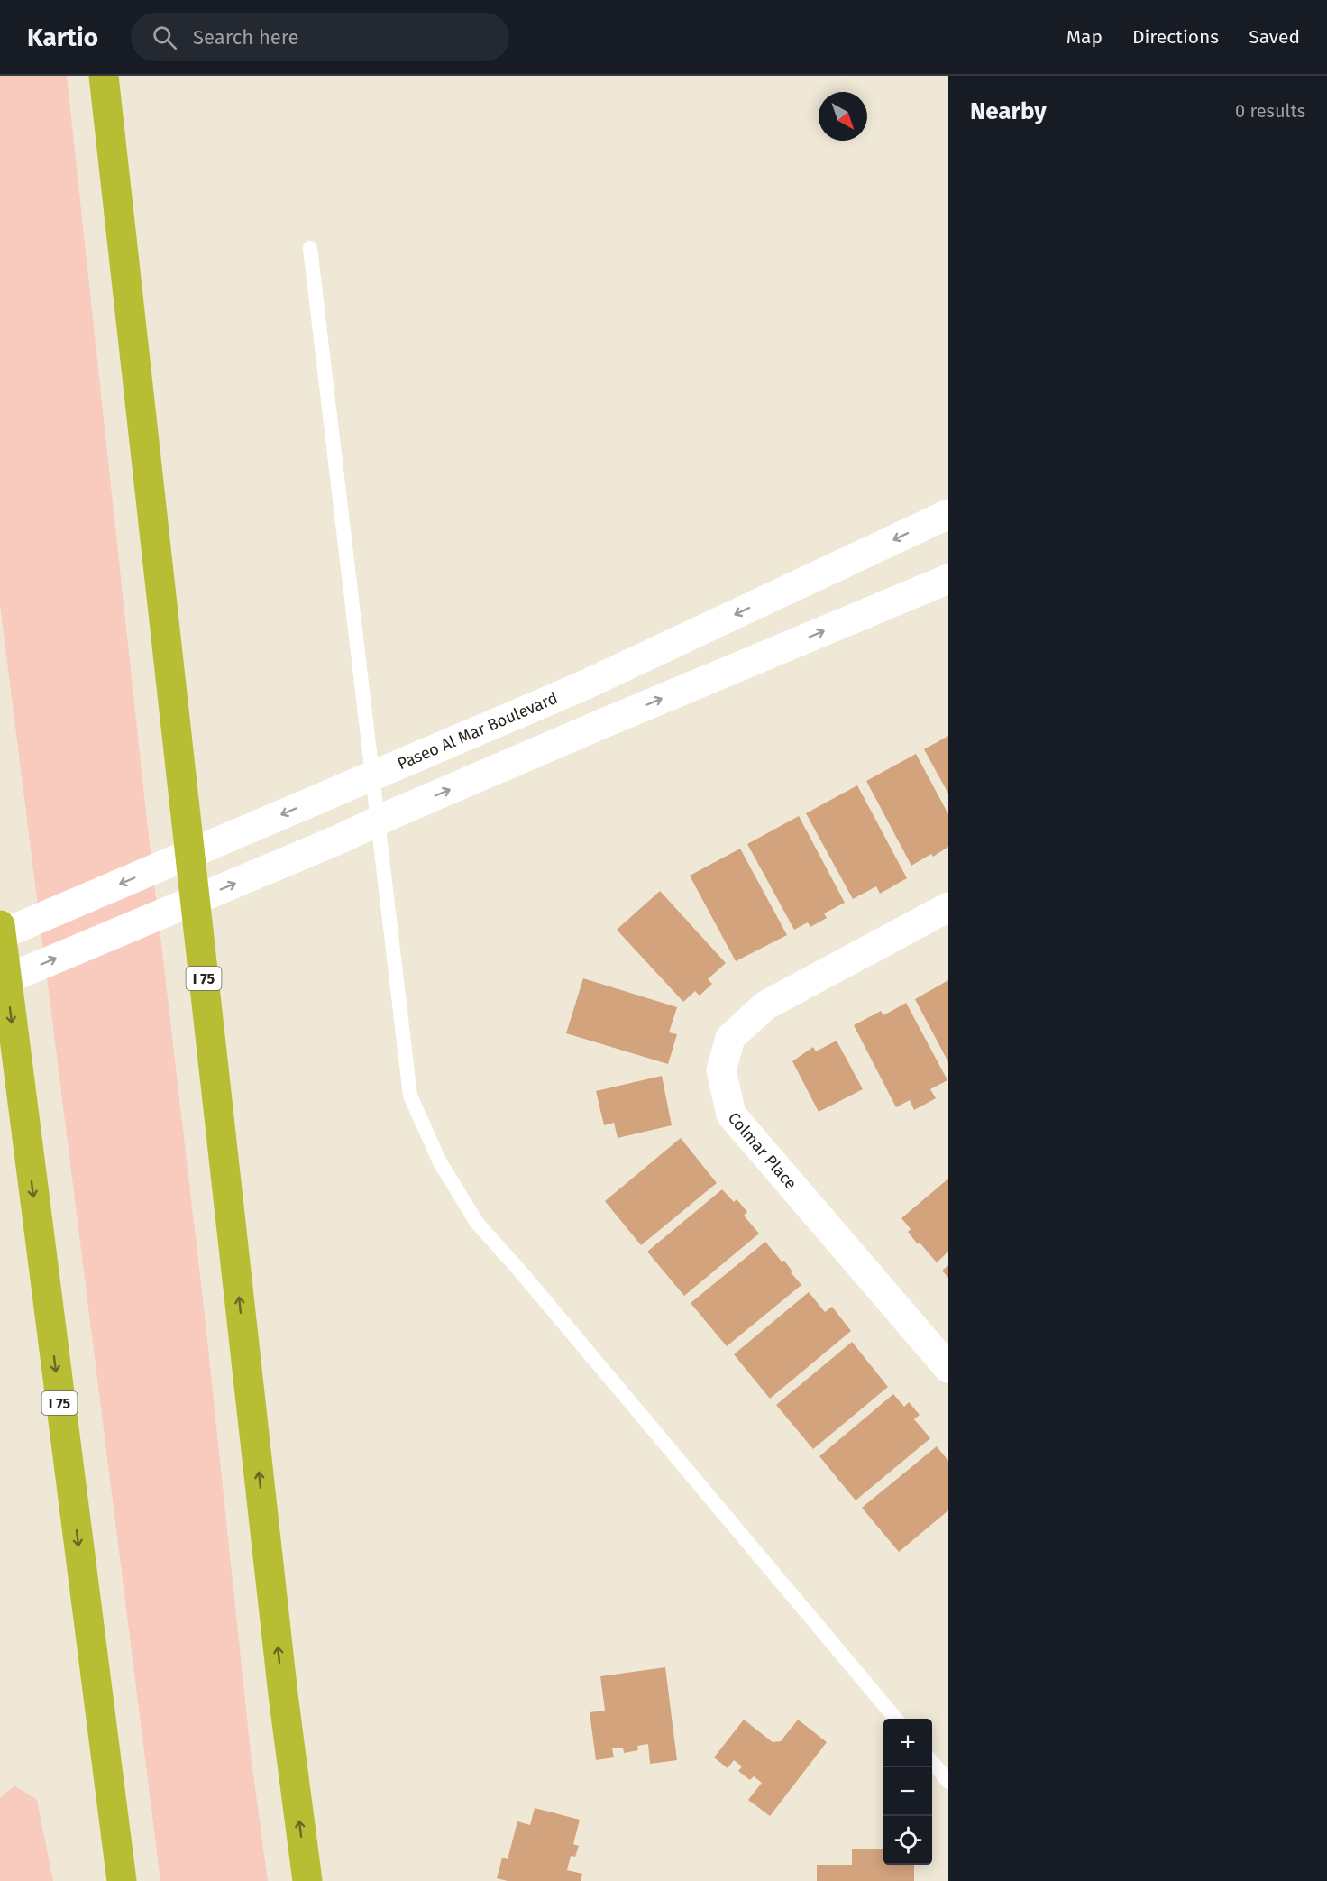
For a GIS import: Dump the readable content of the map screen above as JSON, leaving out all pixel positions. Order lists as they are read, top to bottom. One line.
{"streets":{"highway":["I 75"],"main road":["Paseo Al Mar Boulevard","Colmar Place"]},"north":"bottom right","page":{"header":"Kartio","search":"Search here","nav":["Map","Directions","Saved"],"heading":["Nearby","0 results"],"map_buttons":["+","−"]}}
